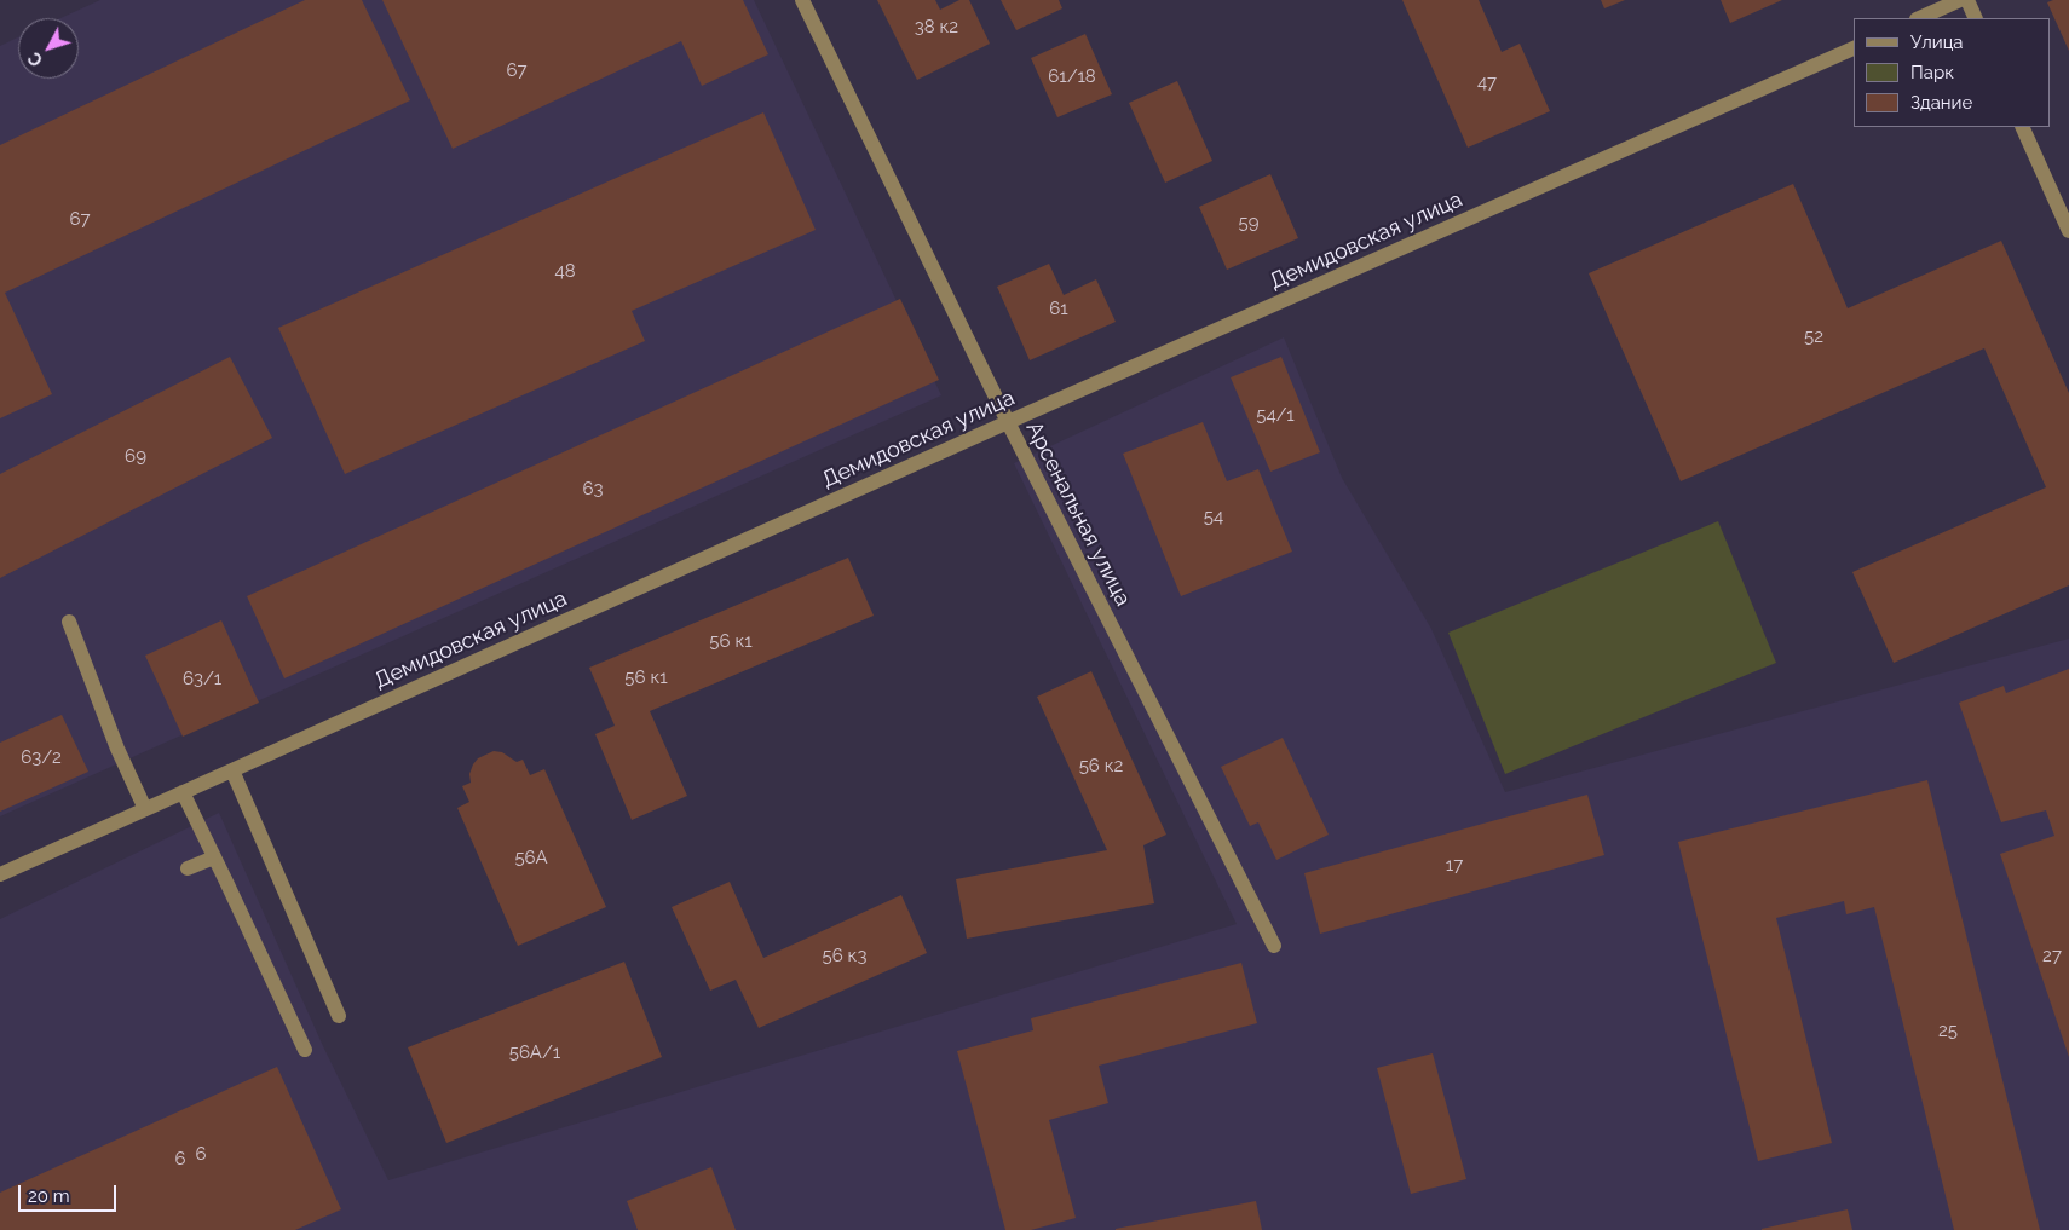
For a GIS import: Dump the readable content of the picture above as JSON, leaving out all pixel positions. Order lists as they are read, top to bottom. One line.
{"streets":{"street":["Демидовская улица","Арсенальная улица"]},"crossings":[["Демидовская улица","Арсенальная улица"]],"house_numbers":["38 к2","67","61/18","47","67","59","48","61","52","54/1","69","63","54","56 к1","56 к1","63/1","63/2","56 к2","56А","17","56 к3","27","25","56А/1","6","6"],"legend":["Улица","Парк","Здание"],"scale_bar":"20 m","north":"bottom left"}
